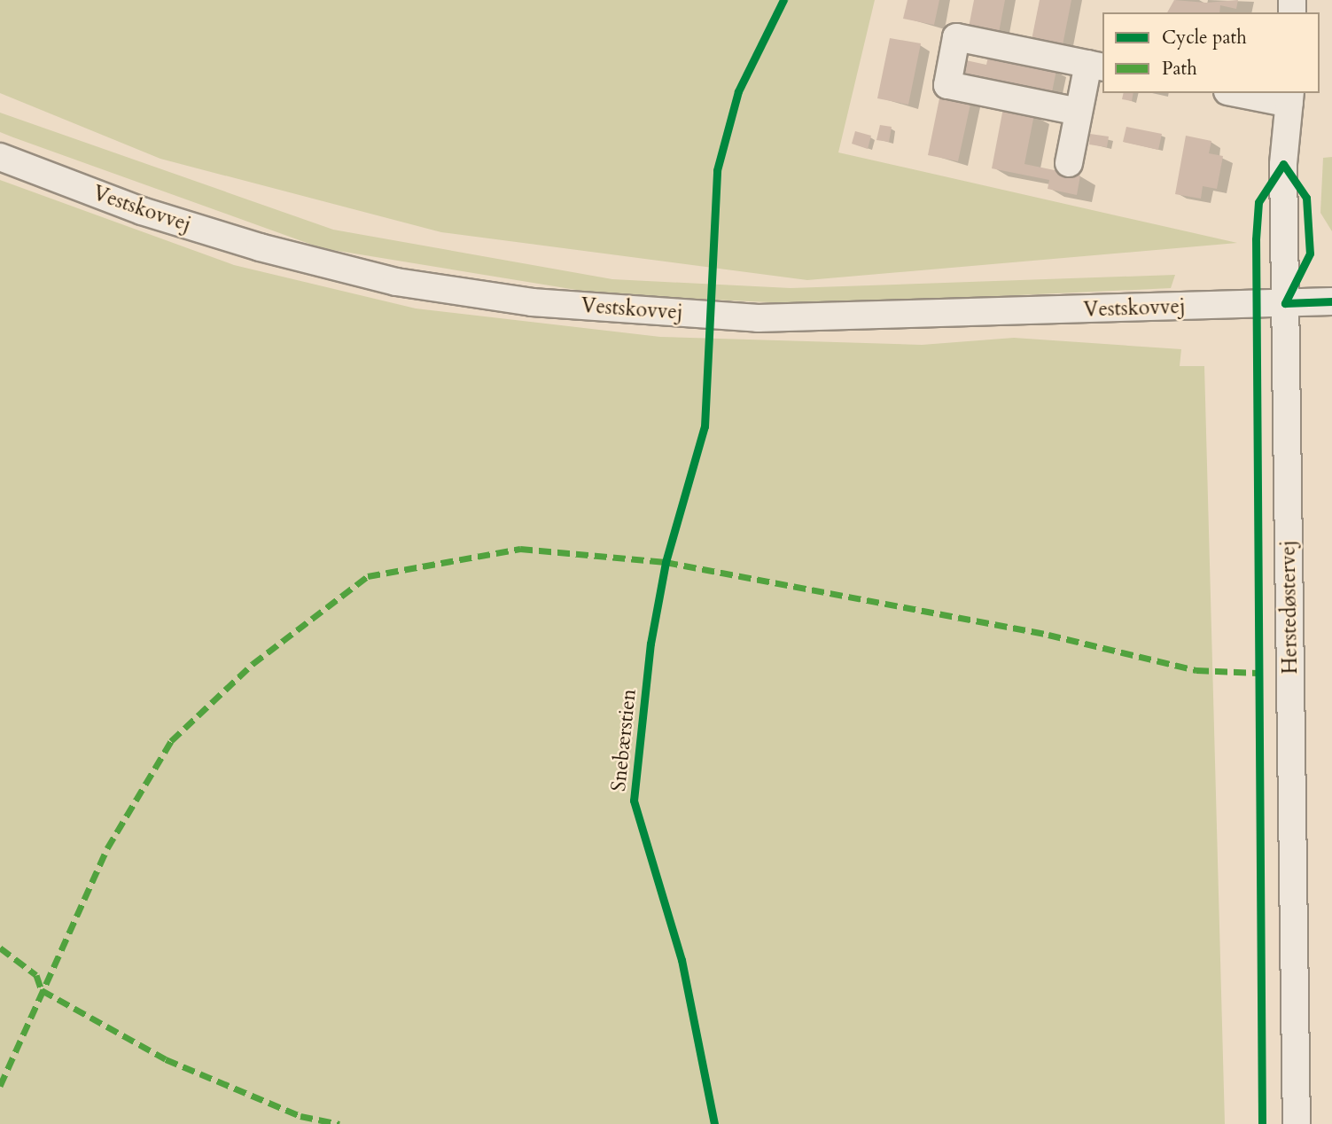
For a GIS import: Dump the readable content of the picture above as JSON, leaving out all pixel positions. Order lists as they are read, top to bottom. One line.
{"streets":{"street":["Vestskovvej","Herstedøstervej"],"cycle path":["Snebærstien"]},"crossings":[["Vestskovvej","Herstedøstervej"]],"legend":["Cycle path","Path"]}
